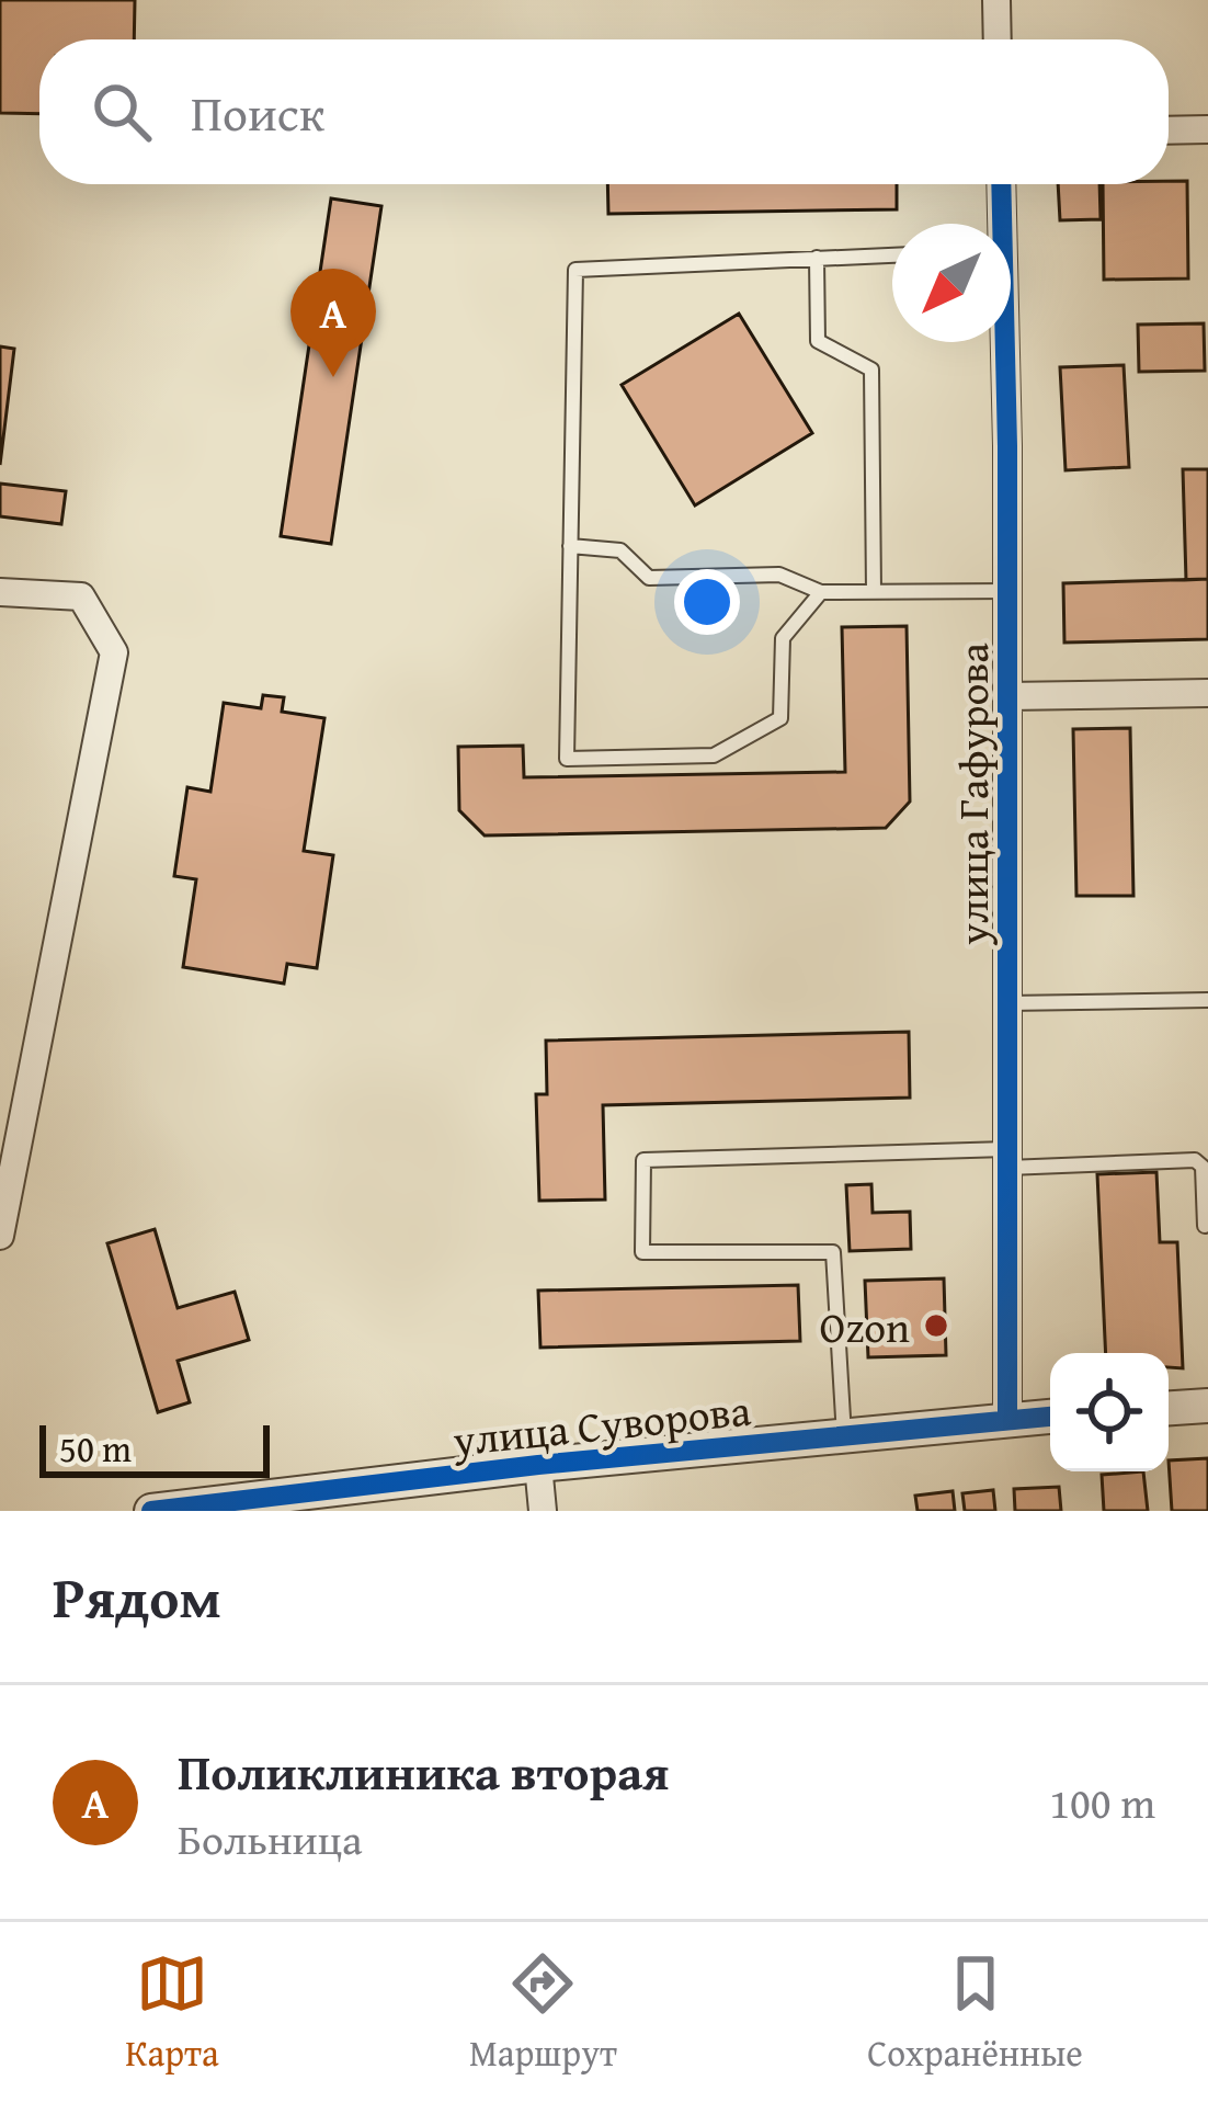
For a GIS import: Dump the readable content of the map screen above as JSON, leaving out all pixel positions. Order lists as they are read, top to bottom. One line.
{"streets":{"street":["улица Гафурова","улица Суворова"]},"crossings":[["улица Гафурова","улица Суворова"]],"places":["Ozon"],"scale_bar":"50 m","north":"bottom left","page":{"search":"Поиск","pins":"A","scale":"50 m","heading":"Рядом","list":[{"mark":"A","name":"Поликлиника вторая","note":"Больница","value":"100 m"}],"nav":["Карта","Маршрут","Сохранённые"]}}
